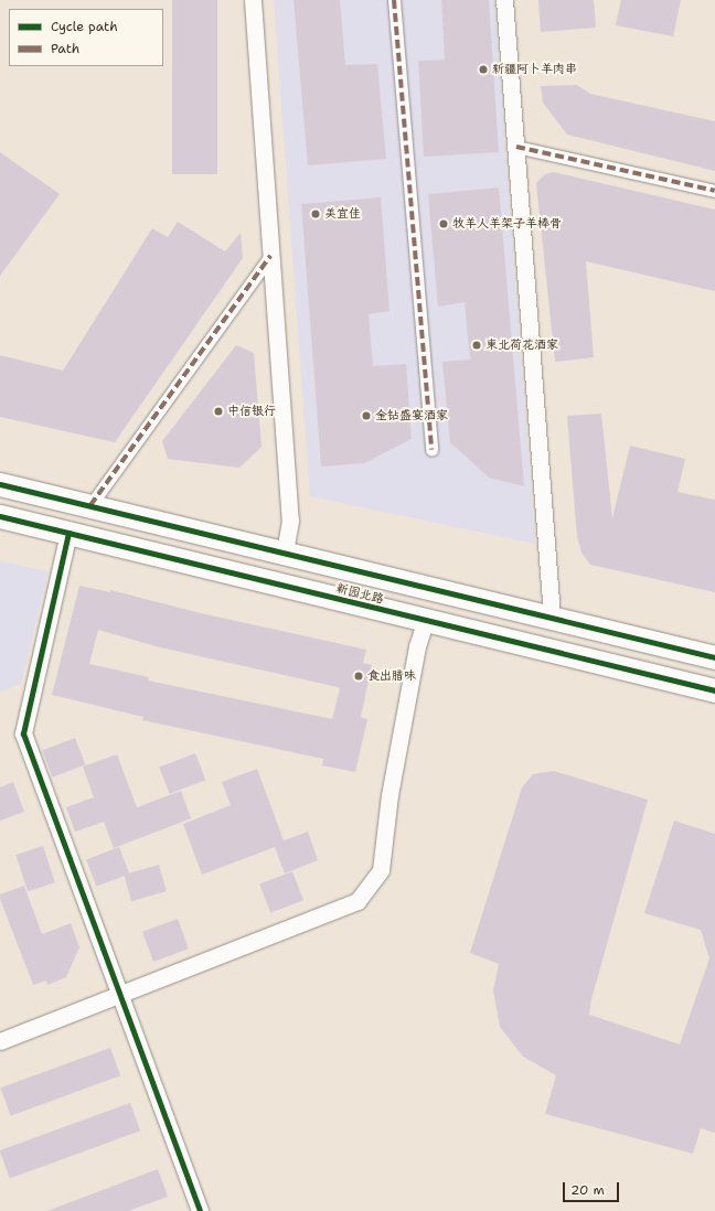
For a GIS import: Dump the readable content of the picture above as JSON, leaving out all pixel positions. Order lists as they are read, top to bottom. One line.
{"streets":{"main road":["新园北路"]},"places":["新疆阿卜羊肉串","美宜佳","牧羊人羊架子羊棒骨","東北荷花酒家","中信银行","金钻盛宴酒家","食出腊味"],"legend":["Cycle path","Path"],"scale_bar":"20 m"}
